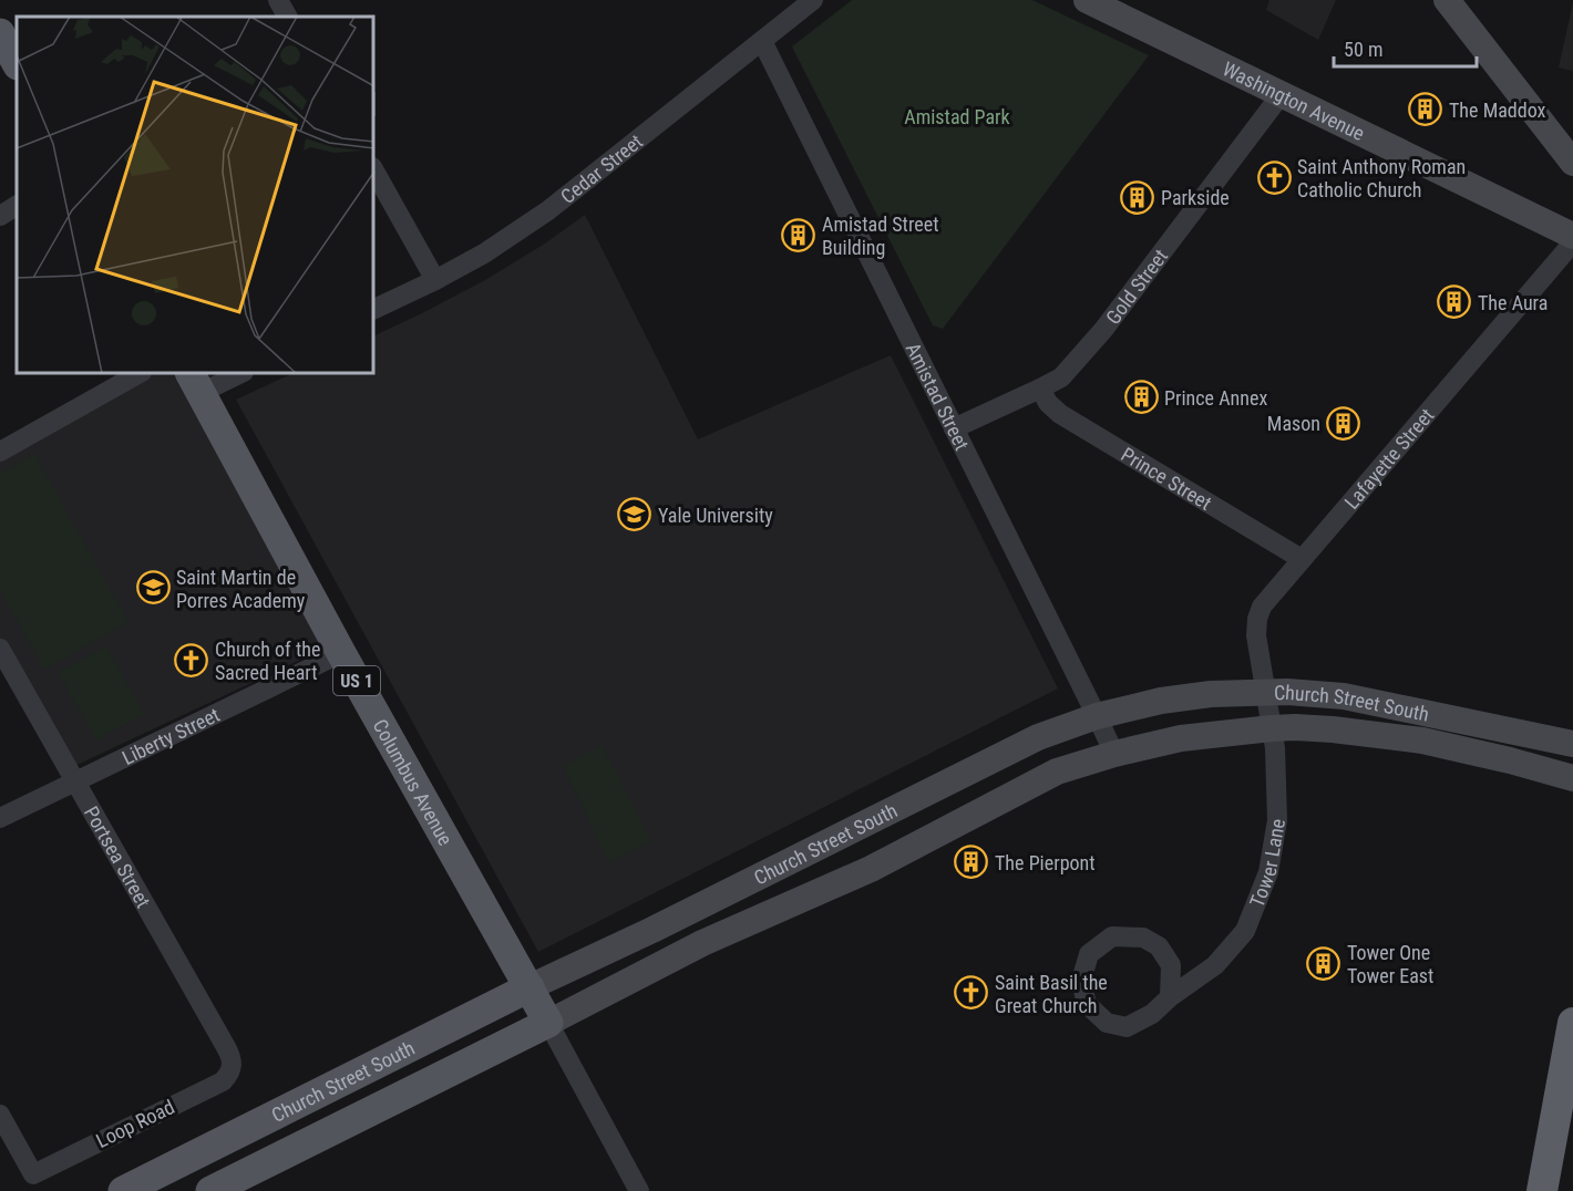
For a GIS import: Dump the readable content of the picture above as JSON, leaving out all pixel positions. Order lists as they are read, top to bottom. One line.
{"streets":{"main road":["Washington Avenue","US 1","Church Street South","Columbus Avenue"],"street":["Cedar Street","Gold Street","Amistad Street","Lafayette Street","Prince Street","Liberty Street","Portsea Street","Tower Lane","Loop Road"]},"crossings":[["Washington Avenue","Gold Street"],["Cedar Street","Amistad Street"],["Gold Street","Amistad Street"],["Gold Street","Prince Street"],["Amistad Street","Church Street South"],["Lafayette Street","Prince Street"],["Lafayette Street","Church Street South"],["Lafayette Street","Tower Lane"],["Church Street South","Columbus Avenue"],["Church Street South","Tower Lane"],["Liberty Street","Columbus Avenue"],["Liberty Street","Portsea Street"],["Portsea Street","Loop Road"]],"parks":["Amistad Park"],"places":{"building":["The Maddox","Parkside","Amistad Street Building","The Aura","Prince Annex","Mason","The Pierpont","Tower One Tower East"],"church":["Saint Anthony Roman Catholic Church","Church of the Sacred Heart","Saint Basil the Great Church"],"school or university":["Yale University","Saint Martin de Porres Academy"]},"scale_bar":"50 m"}
